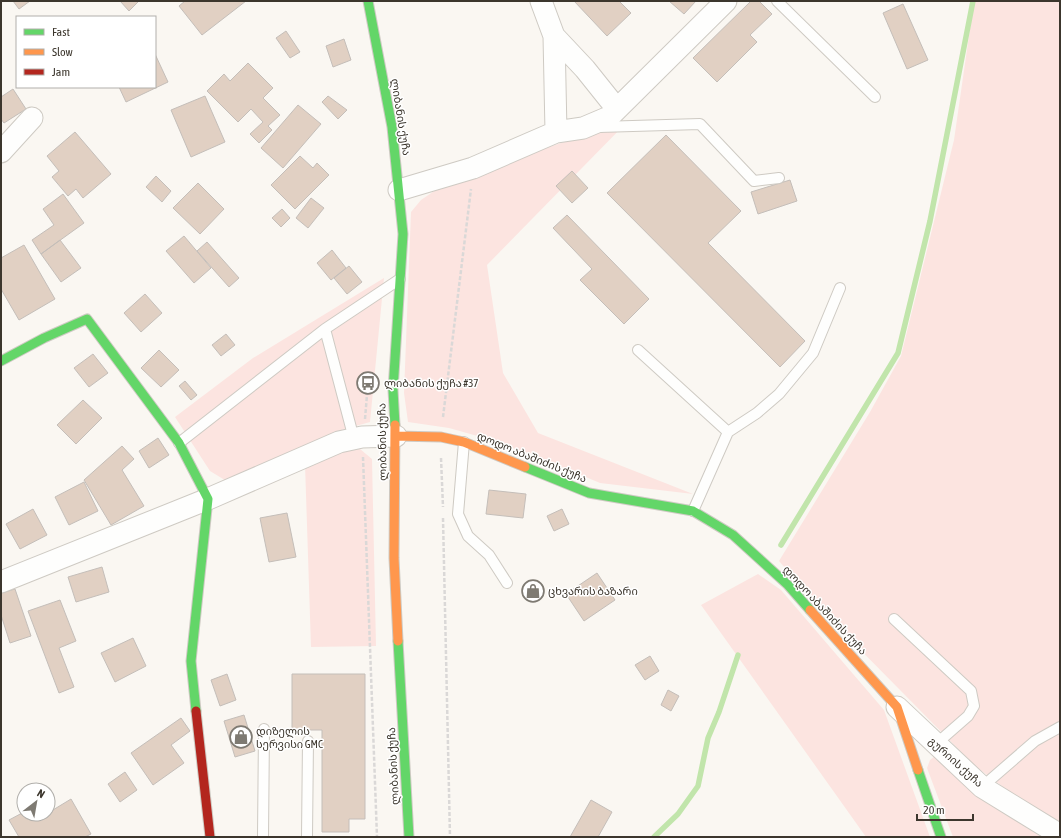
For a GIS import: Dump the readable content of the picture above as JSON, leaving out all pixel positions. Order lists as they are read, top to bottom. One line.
{"streets":{"street":["ლიბანის ქუჩა","დოდო აბაშიძის ქუჩა","გურიის ქუჩა"]},"crossings":[["ლიბანის ქუჩა","დოდო აბაშიძის ქუჩა"],["დოდო აბაშიძის ქუჩა","გურიის ქუჩა"]],"places":{"bus stop":["ლიბანის ქუჩა #37"],"shop":["ცხვარის ბაზარი","დიზელის სერვისი GMC"]},"legend":["Fast","Slow","Jam"],"scale_bar":"20 m","north":"top right"}
